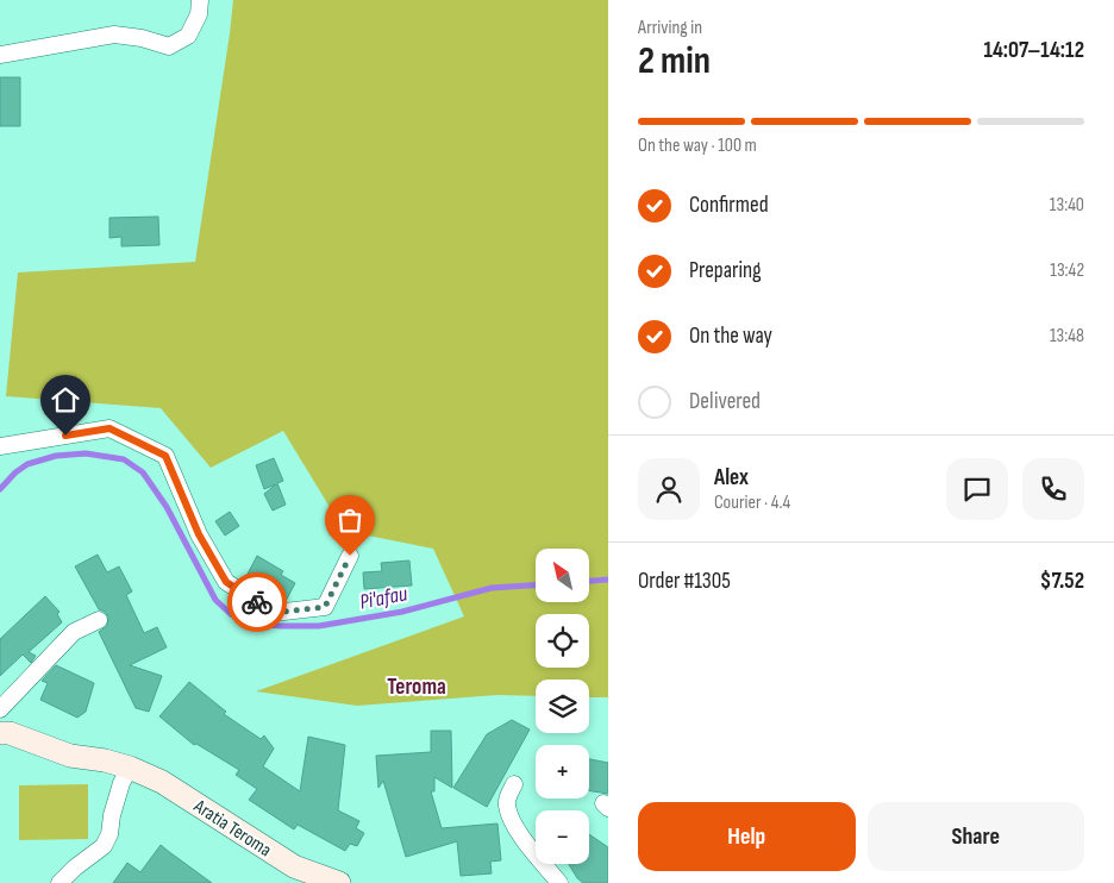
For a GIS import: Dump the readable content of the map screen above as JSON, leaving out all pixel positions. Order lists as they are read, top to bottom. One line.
{"streets":{"main road":["Aratia Teroma"]},"districts":["Teroma"],"water":["Pi'afau"],"north":"top left","page":{"heading":["2 min","Arriving in","14:07–14:12"],"panel":["Alex","Courier · 4.4","Order #1305","$7.52"],"bar":"On the way · 100 m","list":[["Confirmed","13:40"],["Preparing","13:42"],["On the way","13:48"],"Delivered"],"map_buttons":["+","−"],"buttons":["Help","Share"]}}
